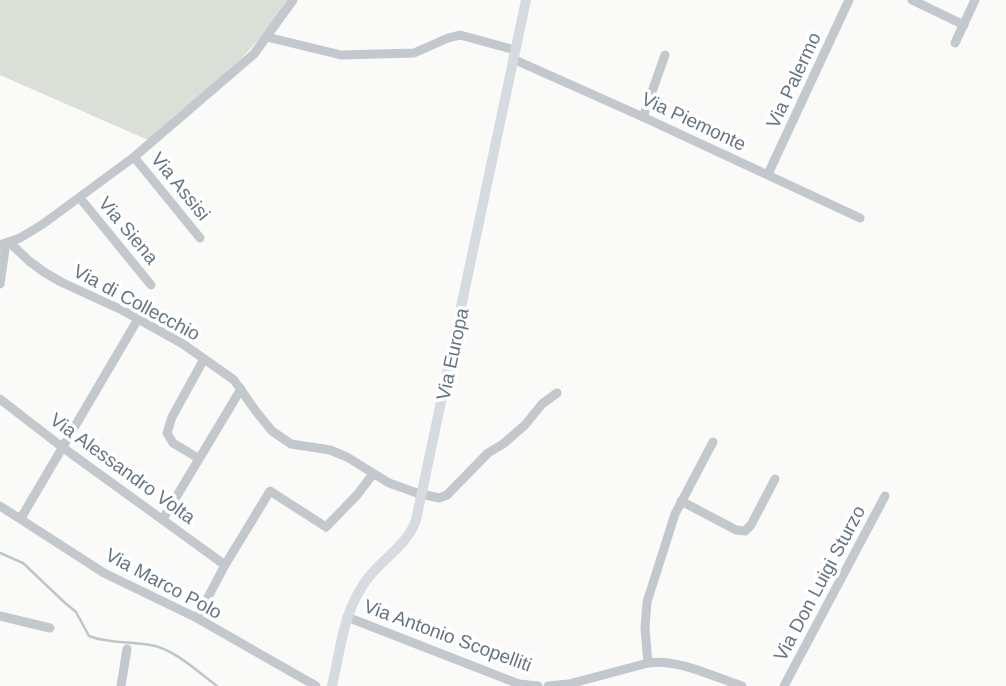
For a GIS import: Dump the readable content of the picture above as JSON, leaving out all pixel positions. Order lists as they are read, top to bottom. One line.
{"streets":{"main road":["Via Europa"],"street":["Via Palermo","Via Piemonte","Via Assisi","Via Siena","Via di Collecchio","Via Alessandro Volta","Via Marco Polo","Via Don Luigi Sturzo","Via Antonio Scopelliti"]},"crossings":[["Via Palermo","Via Piemonte"],["Via Piemonte","Via Europa"],["Via di Collecchio","Via Europa"],["Via Europa","Via Antonio Scopelliti"]]}
